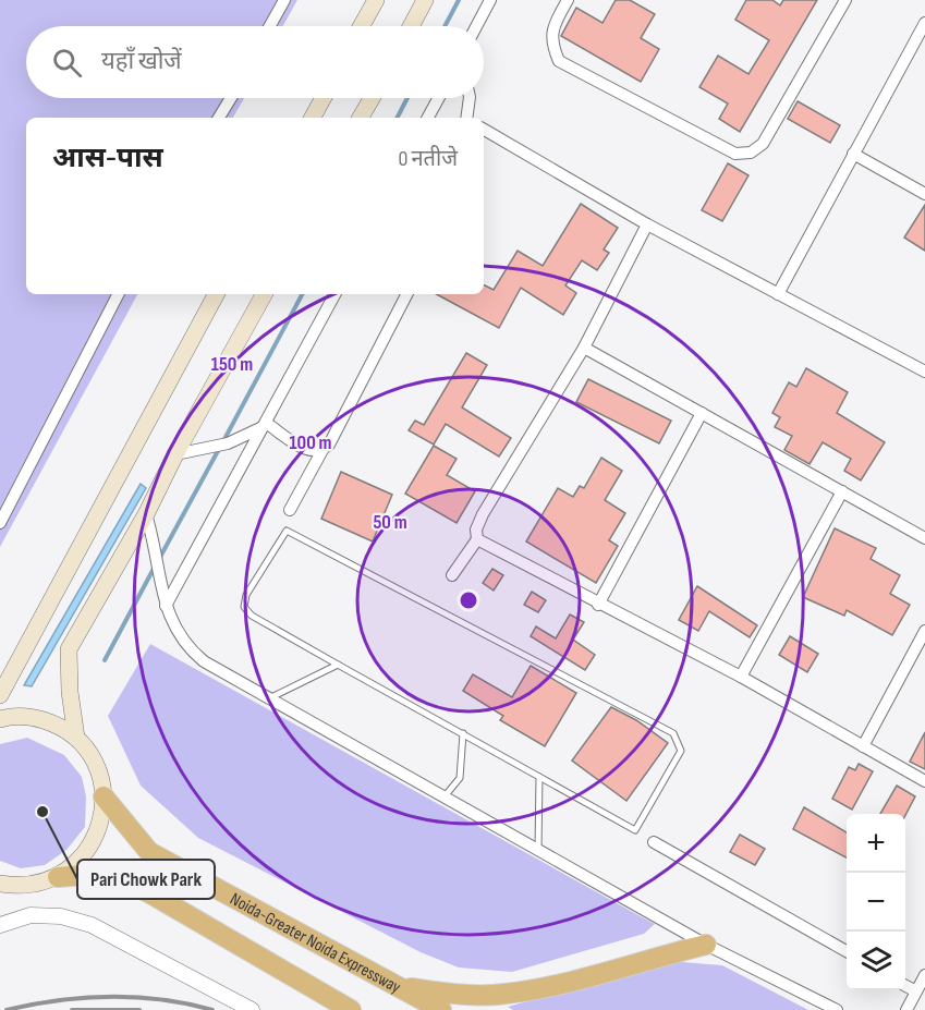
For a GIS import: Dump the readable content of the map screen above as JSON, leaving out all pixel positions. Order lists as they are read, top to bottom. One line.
{"streets":{"highway":["Noida-Greater Noida Expressway"]},"places":["Pari Chowk Park"],"page":{"search":"यहाँ खोजें","heading":["आस-पास","0 नतीजे"],"map_buttons":["+","−"]},"rings":["150 m","100 m","50 m"]}
